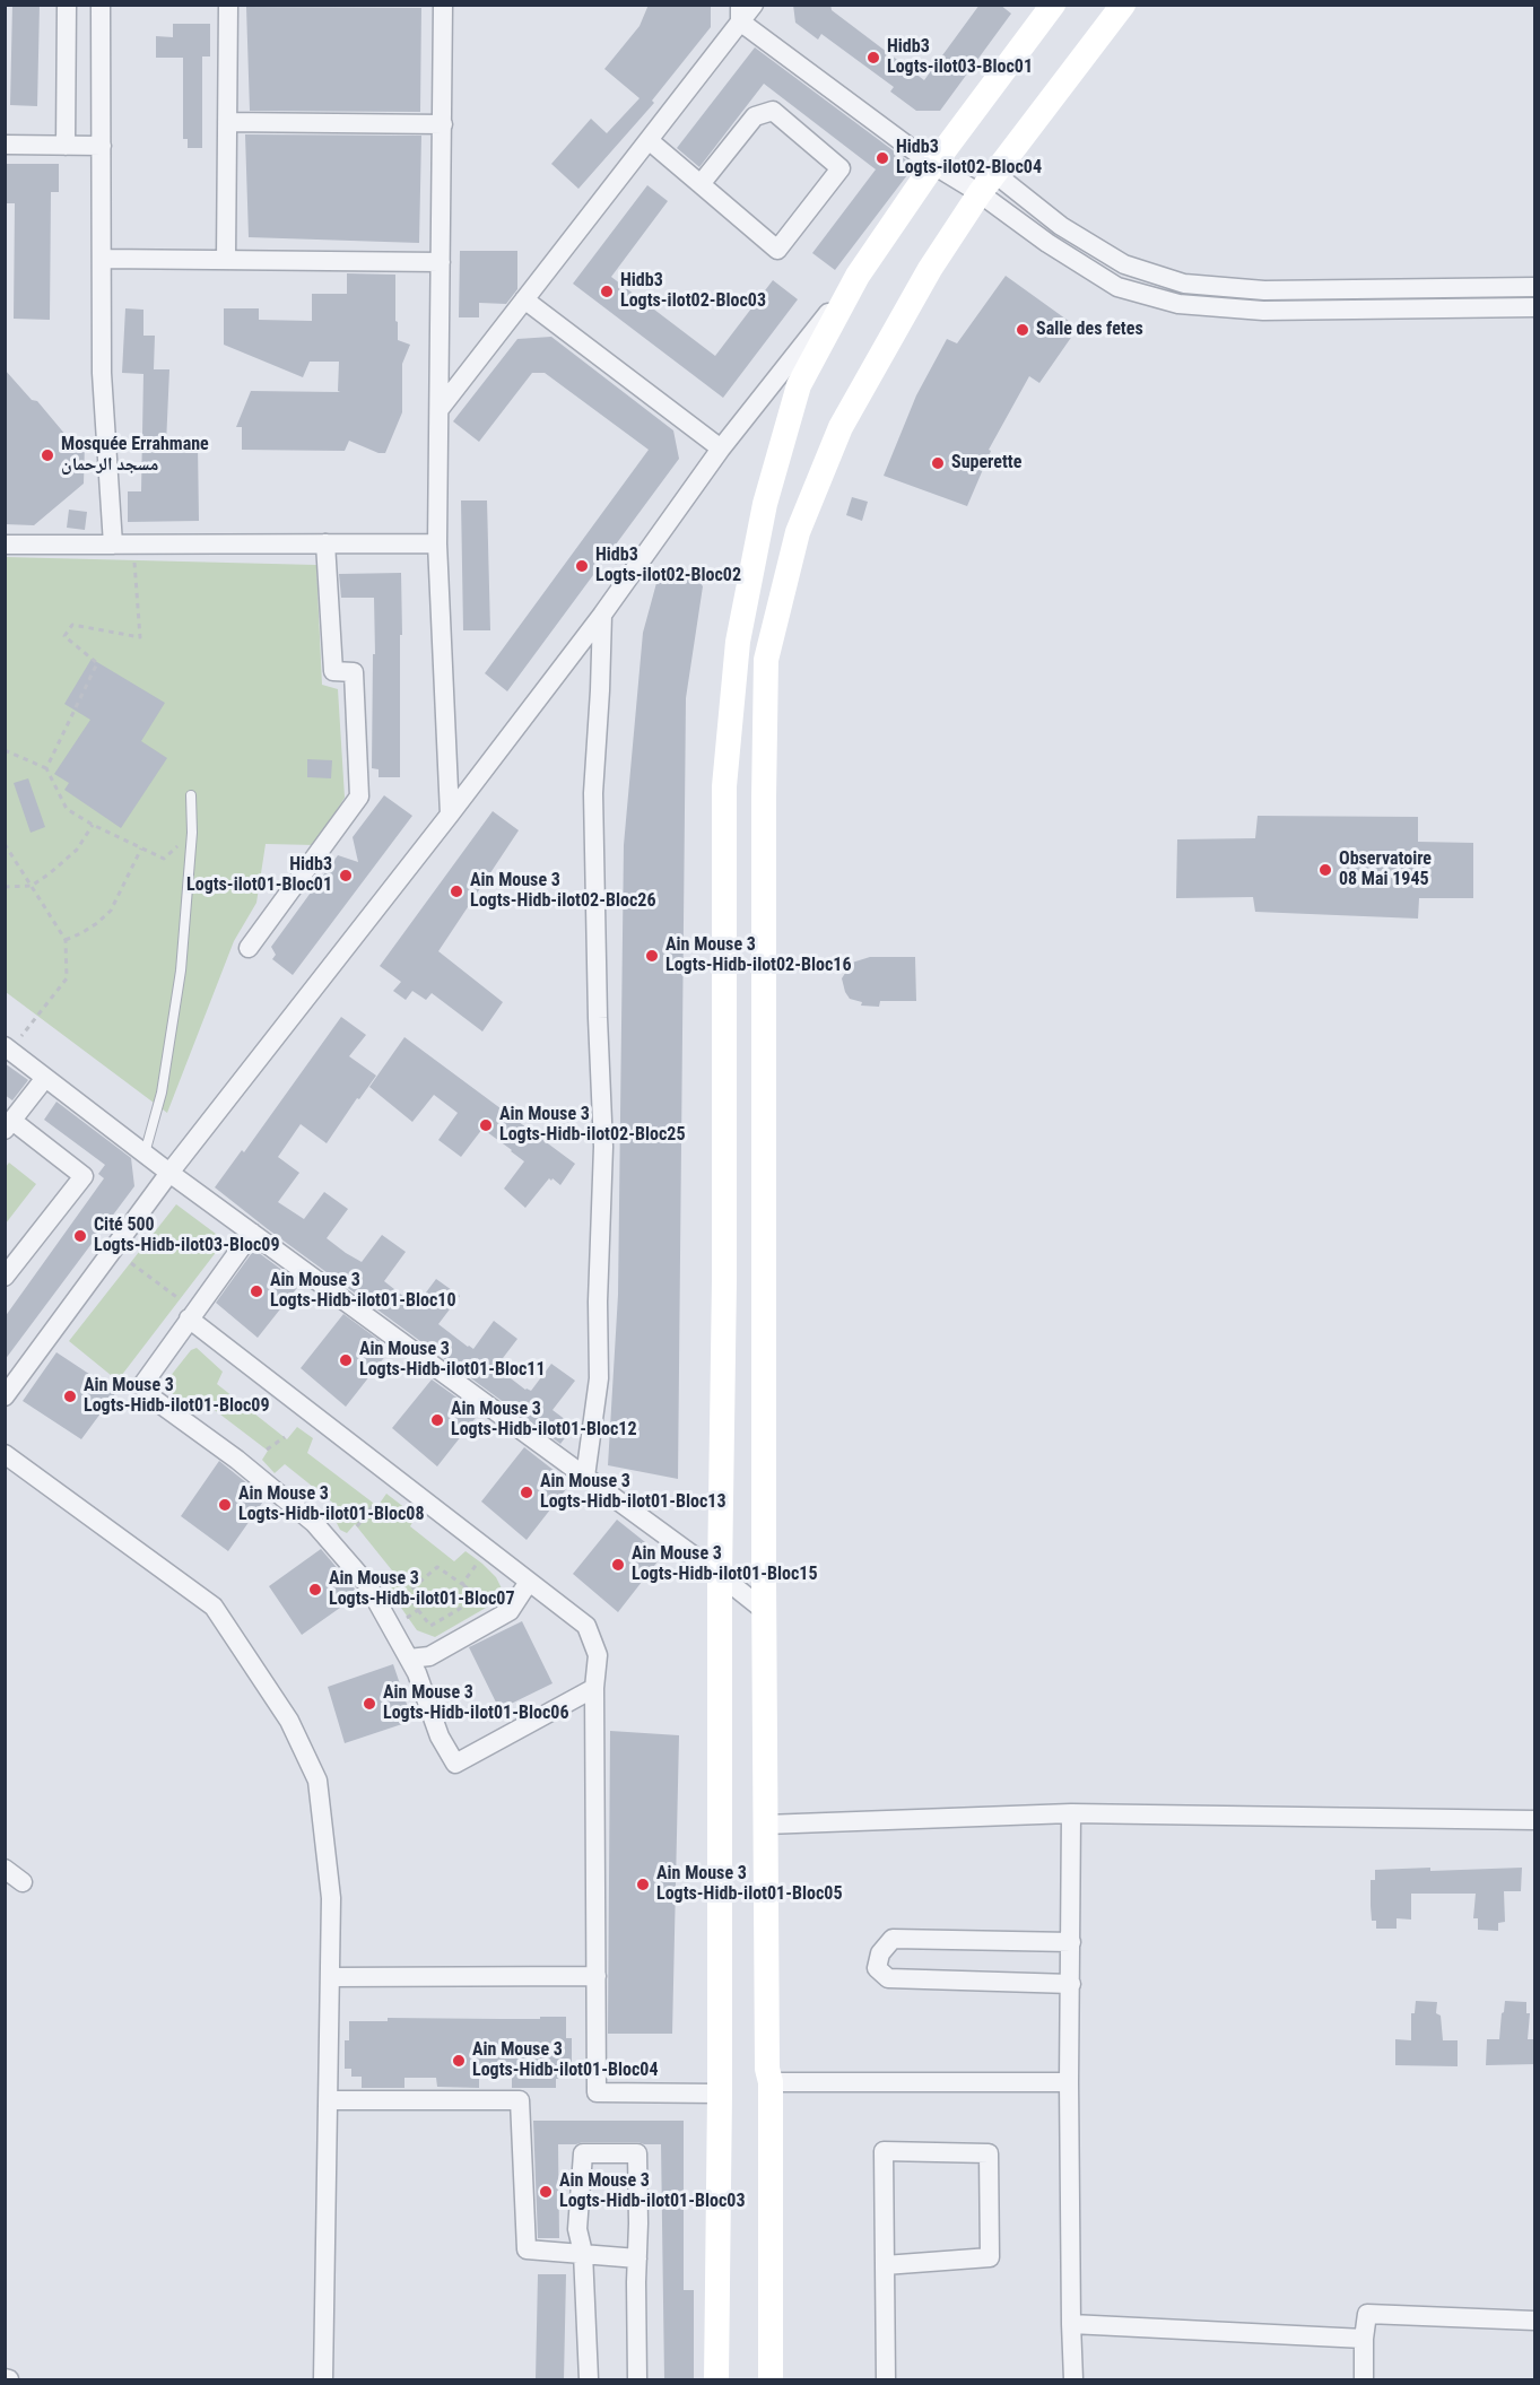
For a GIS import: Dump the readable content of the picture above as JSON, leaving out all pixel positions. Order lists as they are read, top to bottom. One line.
{"places":["Hidb3 Logts-ilot03-Bloc01","Hidb3 Logts-ilot02-Bloc04","Hidb3 Logts-ilot02-Bloc03","Salle des fetes","Mosquée Errahmane مسجد الرحمان","Superette","Hidb3 Logts-ilot02-Bloc02","Observatoire 08 Mai 1945","Hidb3 Logts-ilot01-Bloc01","Ain Mouse 3 Logts-Hidb-ilot02-Bloc26","Ain Mouse 3 Logts-Hidb-ilot02-Bloc16","Ain Mouse 3 Logts-Hidb-ilot02-Bloc25","Cité 500 Logts-Hidb-ilot03-Bloc09","Ain Mouse 3 Logts-Hidb-ilot01-Bloc10","Ain Mouse 3 Logts-Hidb-ilot01-Bloc11","Ain Mouse 3 Logts-Hidb-ilot01-Bloc09","Ain Mouse 3 Logts-Hidb-ilot01-Bloc12","Ain Mouse 3 Logts-Hidb-ilot01-Bloc13","Ain Mouse 3 Logts-Hidb-ilot01-Bloc08","Ain Mouse 3 Logts-Hidb-ilot01-Bloc15","Ain Mouse 3 Logts-Hidb-ilot01-Bloc07","Ain Mouse 3 Logts-Hidb-ilot01-Bloc06","Ain Mouse 3 Logts-Hidb-ilot01-Bloc05","Ain Mouse 3 Logts-Hidb-ilot01-Bloc04","Ain Mouse 3 Logts-Hidb-ilot01-Bloc03"]}
